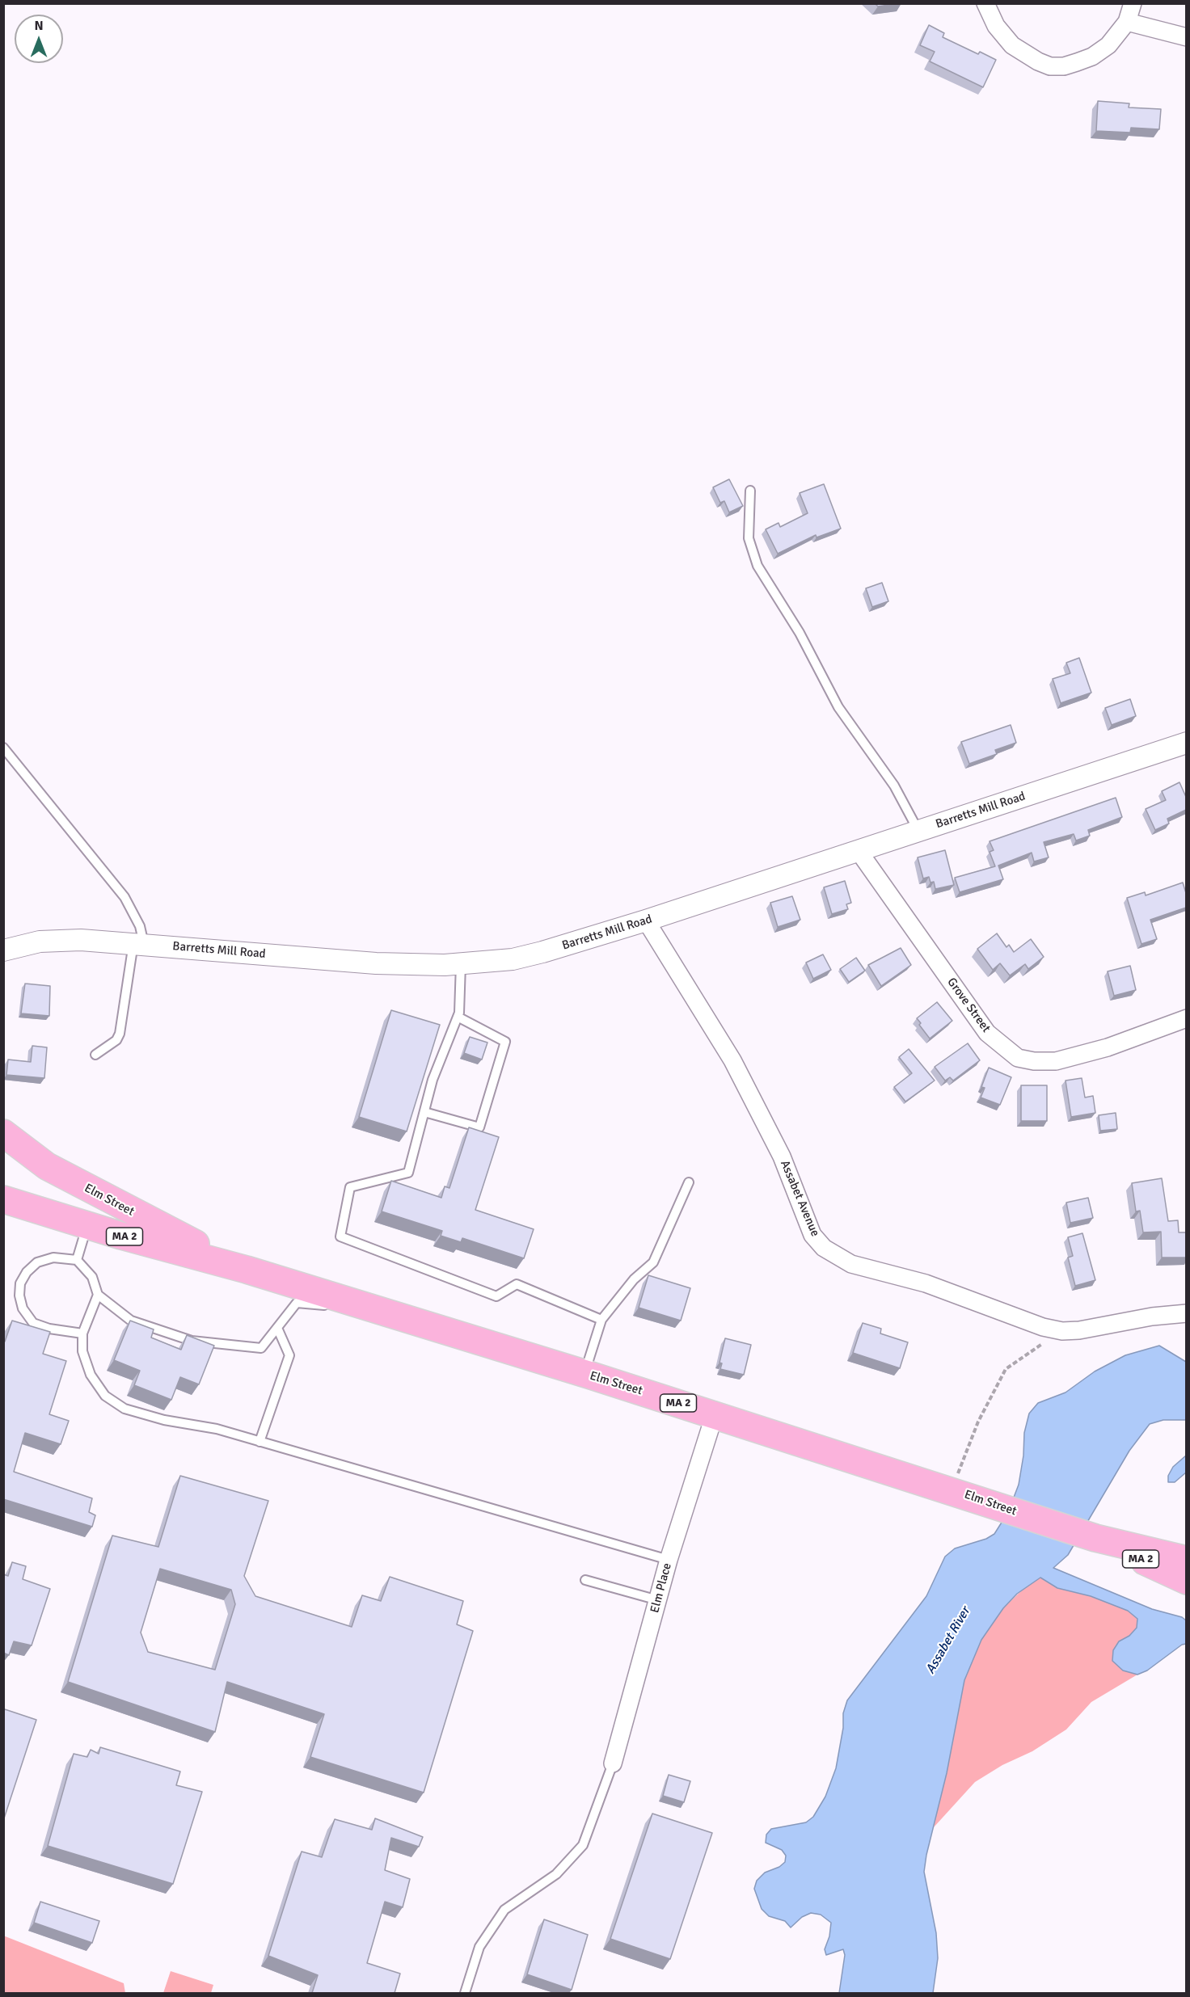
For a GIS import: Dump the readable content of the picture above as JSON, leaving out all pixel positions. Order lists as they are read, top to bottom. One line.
{"streets":{"highway":["Elm Street","MA 2"],"street":["Barretts Mill Road","Grove Street","Assabet Avenue","Elm Place"]},"crossings":[["Barretts Mill Road","Grove Street"],["Barretts Mill Road","Assabet Avenue"],["Elm Street","MA 2"],["Elm Street","Elm Place"]],"water":["Assabet River"],"north":"top"}
